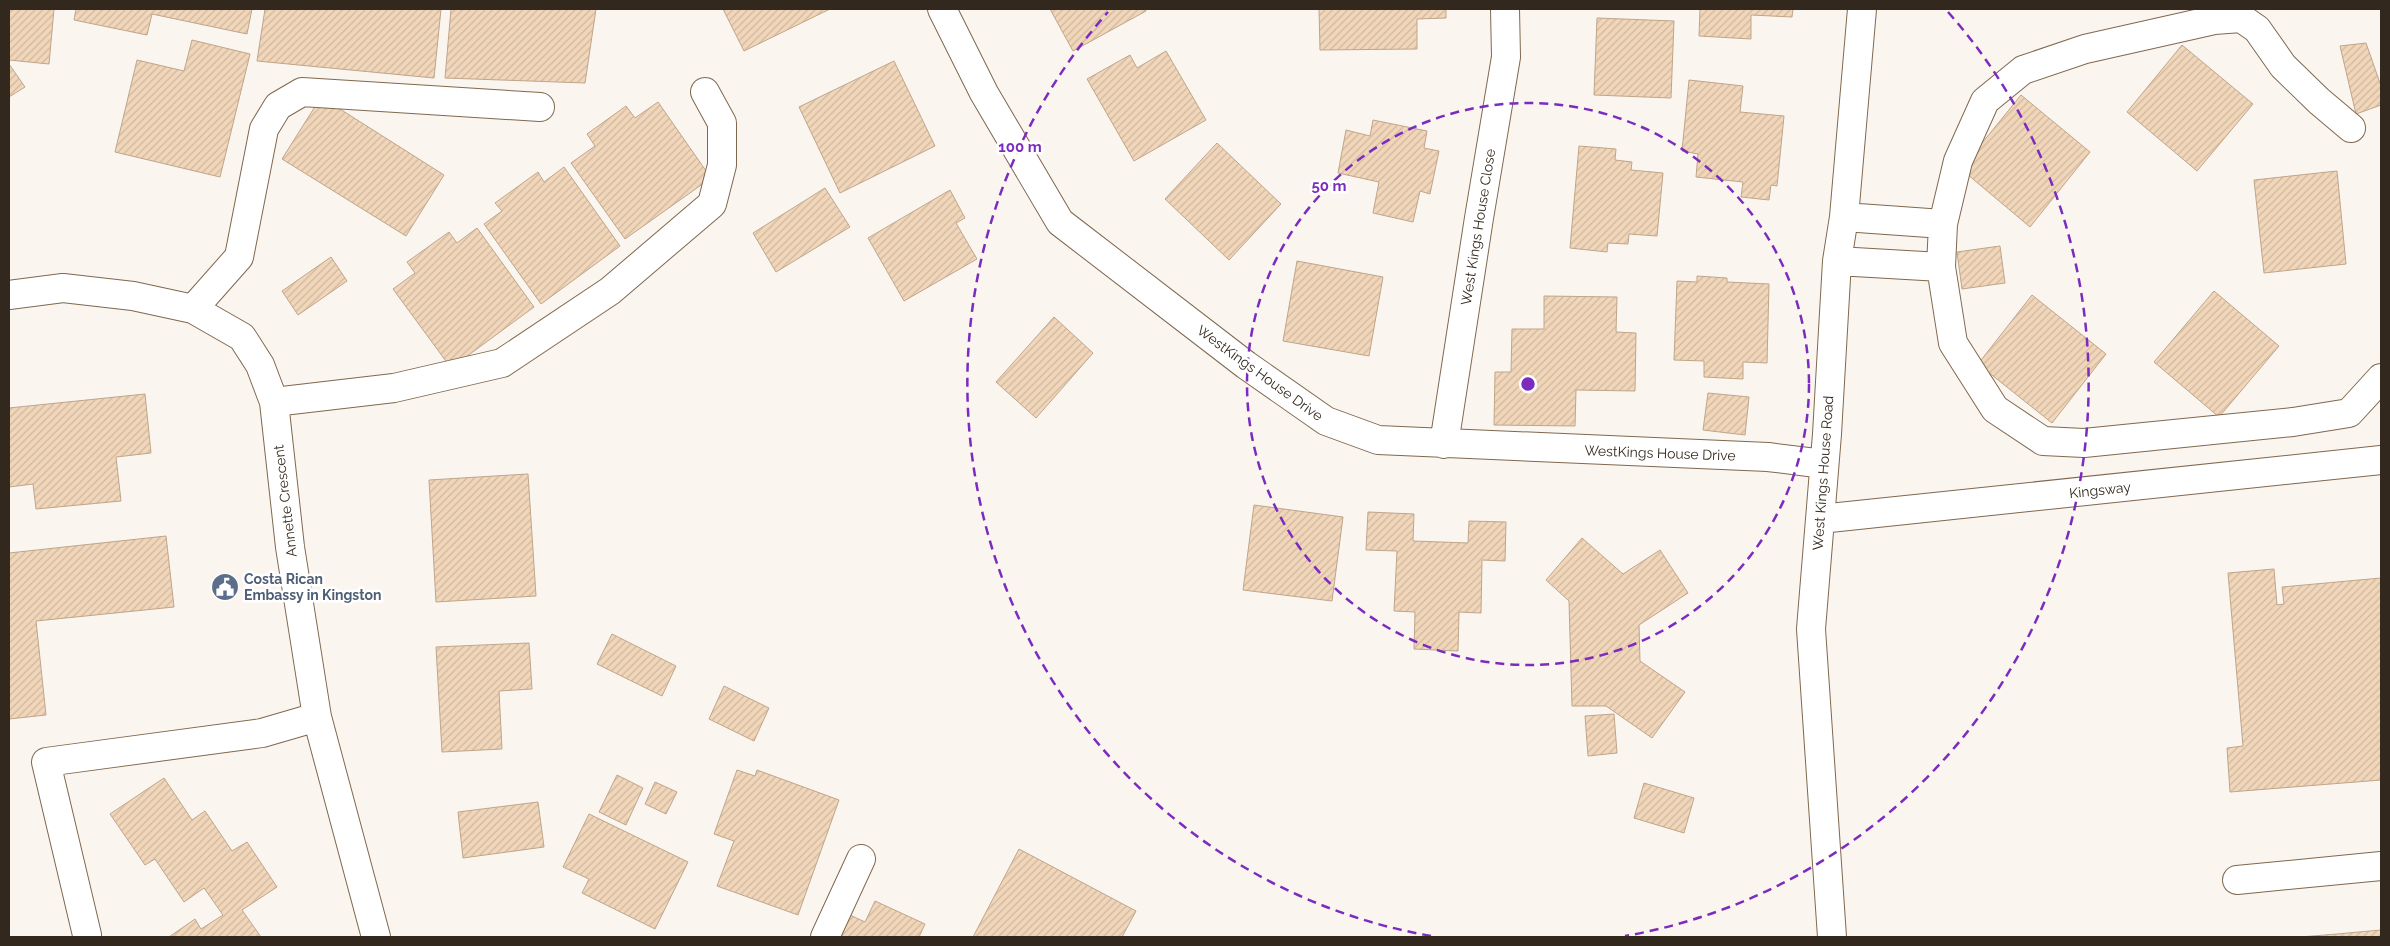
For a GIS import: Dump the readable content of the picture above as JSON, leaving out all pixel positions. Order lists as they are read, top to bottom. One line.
{"streets":{"street":["West Kings House Close","WestKings House Drive","West Kings House Road","Kingsway","Annette Crescent"]},"crossings":[["West Kings House Close","WestKings House Drive"],["WestKings House Drive","West Kings House Road"],["West Kings House Road","Kingsway"]],"places":{"public building":["Costa Rican Embassy in Kingston"]},"rings":["100 m","50 m"]}
